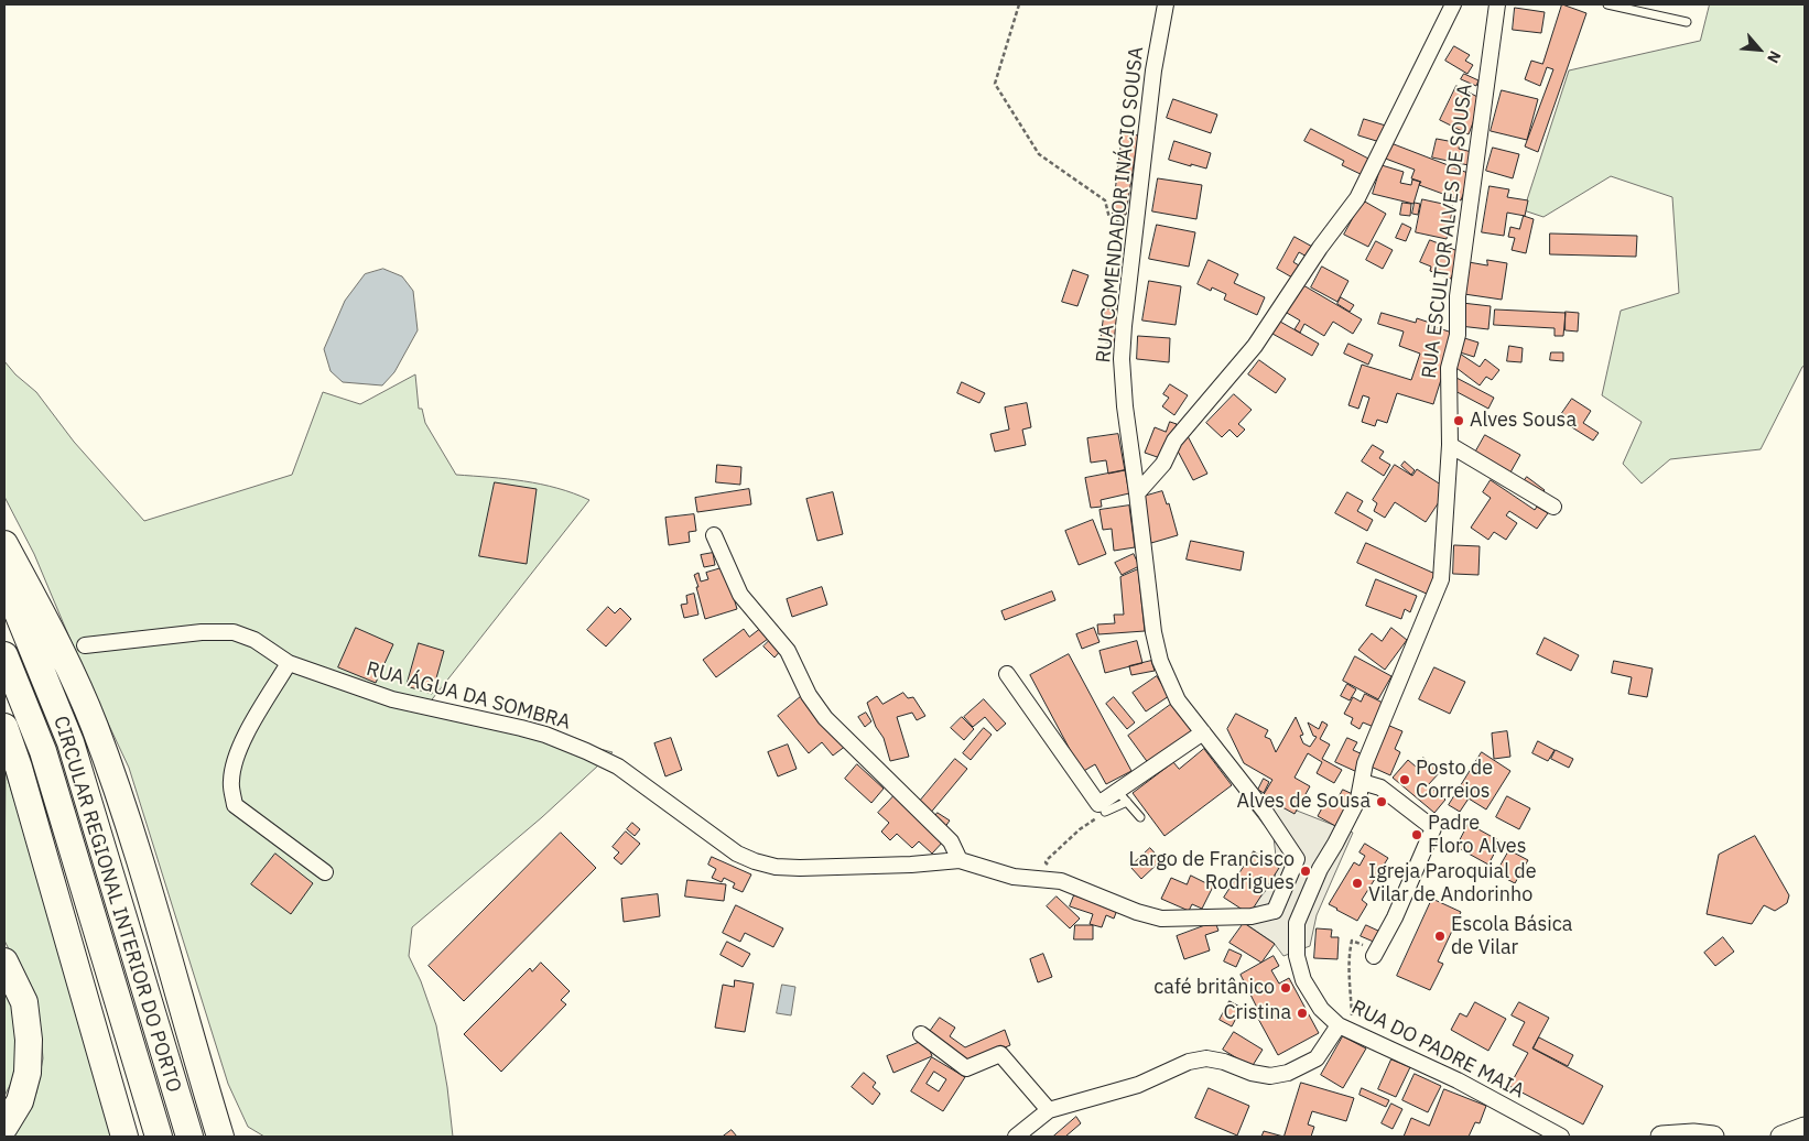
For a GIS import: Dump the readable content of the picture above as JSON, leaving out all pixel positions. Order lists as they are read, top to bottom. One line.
{"streets":{"highway":["CIRCULAR REGIONAL INTERIOR DO PORTO"],"street":["RUA COMENDADOR INÁCIO SOUSA","RUA ESCULTOR ALVES DE SOUSA","RUA ÁGUA DA SOMBRA","RUA DO PADRE MAIA"]},"places":["Alves Sousa","Posto de Correios","Alves de Sousa","Padre Floro Alves","Largo de Francisco Rodrigues","Igreja Paroquial de Vilar de Andorinho","Escola Básica de Vilar","café britânico","Cristina"],"north":"bottom right"}
